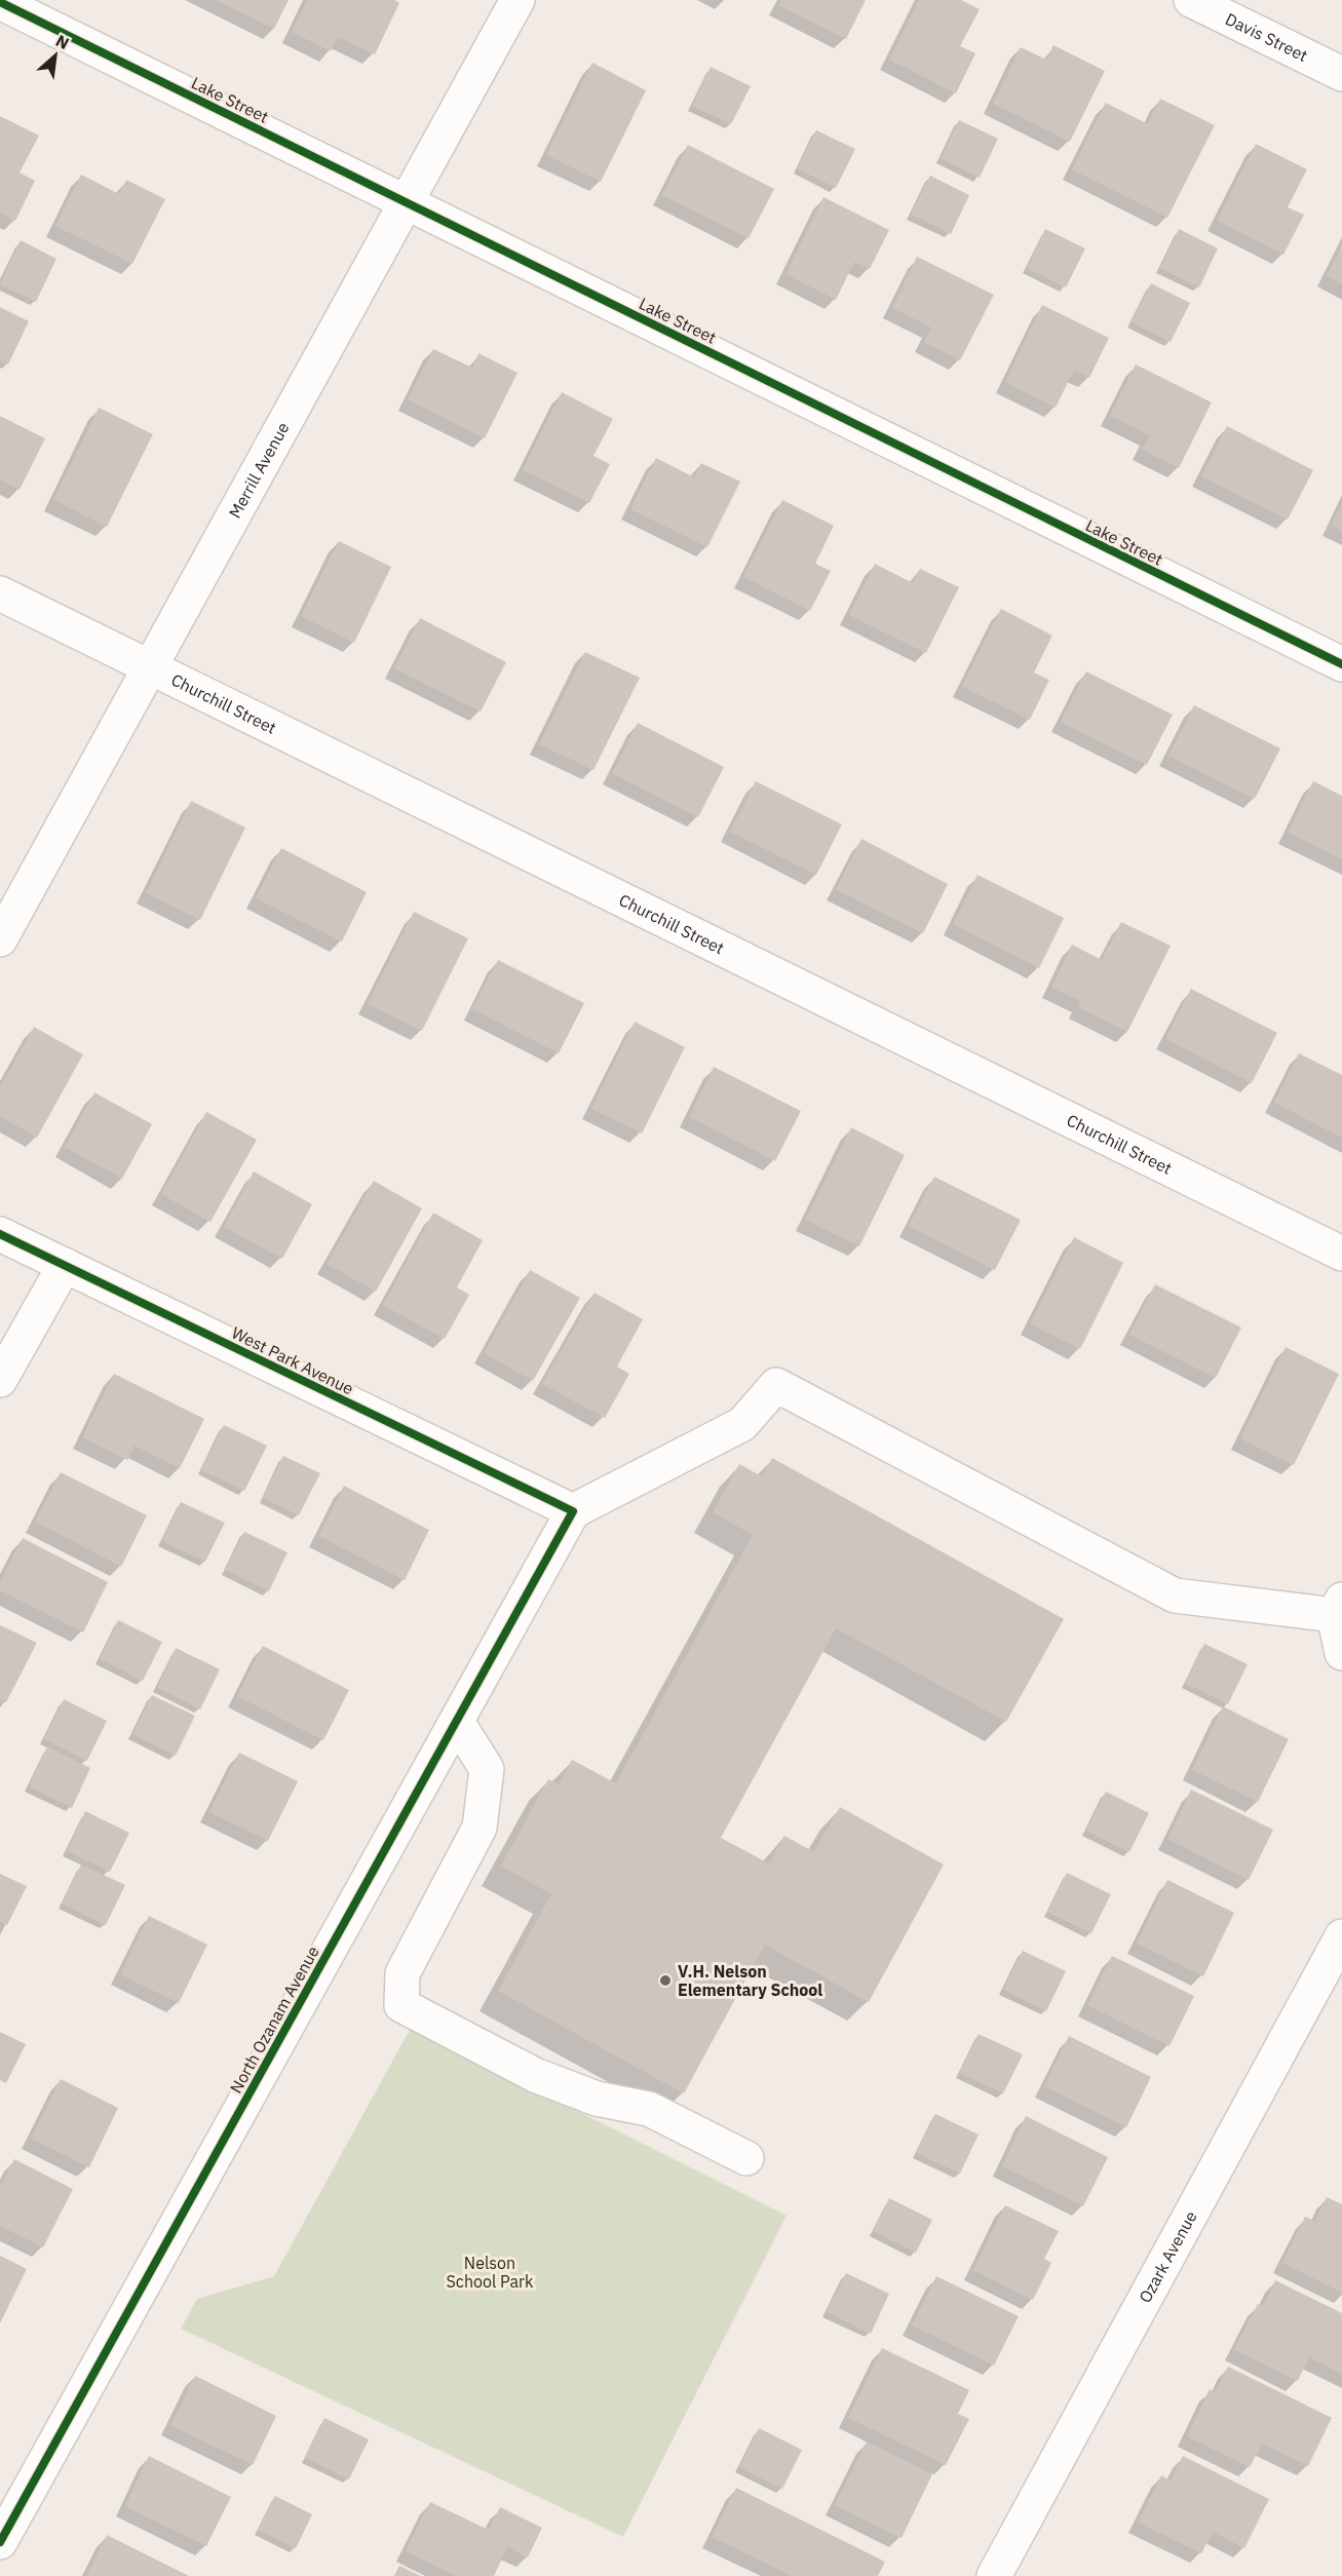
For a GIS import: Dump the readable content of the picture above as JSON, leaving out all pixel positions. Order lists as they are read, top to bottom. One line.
{"streets":{"street":["Davis Street","Lake Street","Merrill Avenue","Churchill Street","West Park Avenue","North Ozanam Avenue","Ozark Avenue"]},"crossings":[["Lake Street","Merrill Avenue"],["Merrill Avenue","Churchill Street"],["West Park Avenue","North Ozanam Avenue"]],"parks":["Nelson School Park"],"places":["V.H. Nelson Elementary School"],"north":"top right"}
